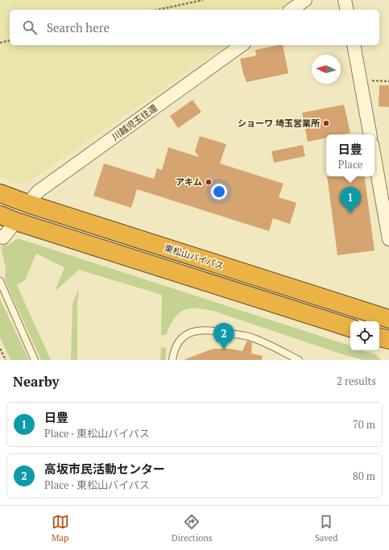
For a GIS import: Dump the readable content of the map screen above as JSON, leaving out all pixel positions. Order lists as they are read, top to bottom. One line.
{"streets":{"highway":["東松山バイパス"],"street":["川越児玉往還"]},"crossings":[["川越児玉往還","東松山バイパス"]],"places":["ショーワ 埼玉営業所","アキム"],"north":"left","page":{"search":"Search here","popup":["日豊","Place"],"pins":["1","2"],"heading":["Nearby","2 results"],"list":[{"mark":"1","name":"日豊","note":"Place · 東松山バイパス","value":"70 m"},{"mark":"2","name":"高坂市民活動センター","note":"Place · 東松山バイパス","value":"80 m"}],"nav":["Map","Directions","Saved"]}}
